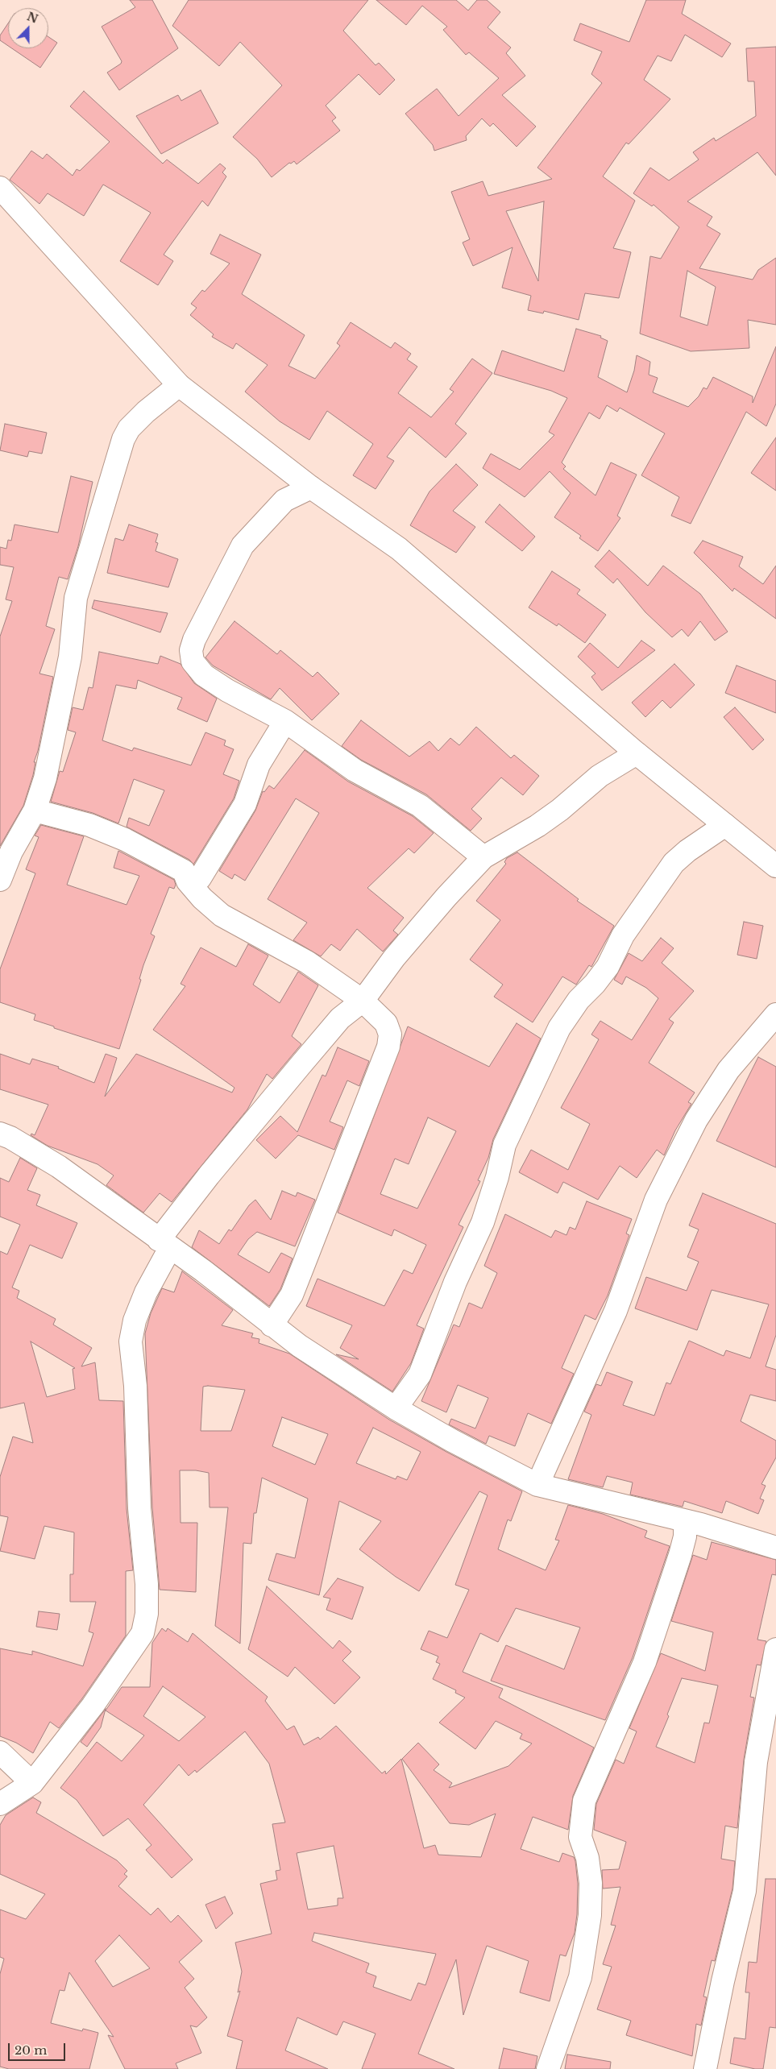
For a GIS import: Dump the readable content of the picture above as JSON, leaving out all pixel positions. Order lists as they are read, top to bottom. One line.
{"scale_bar":"20 m","north":"top"}
